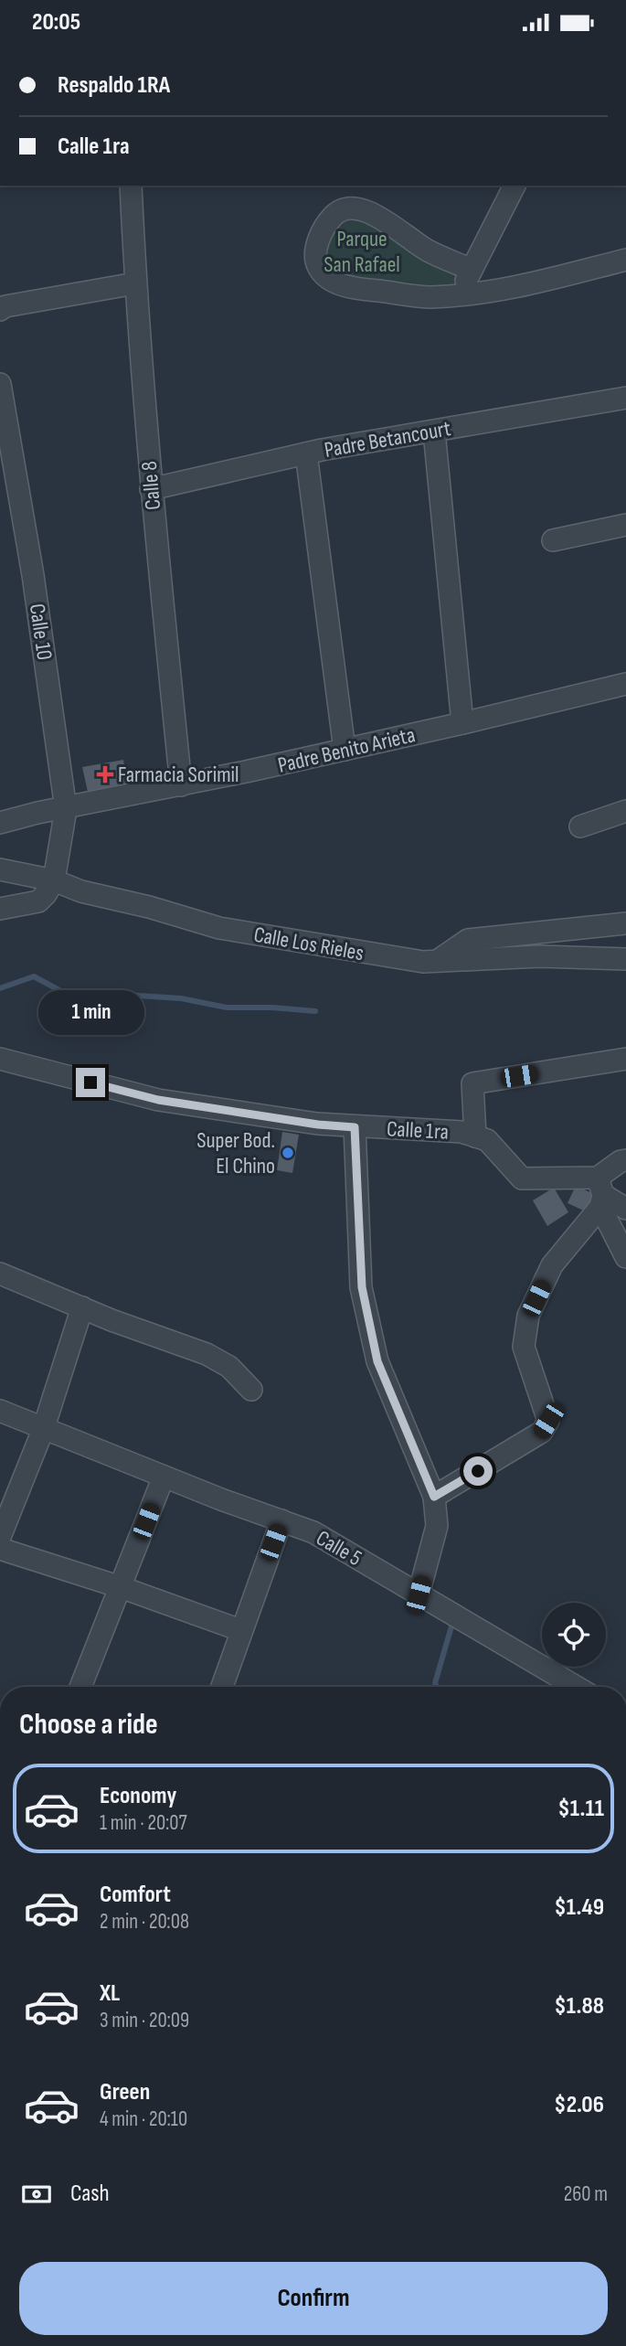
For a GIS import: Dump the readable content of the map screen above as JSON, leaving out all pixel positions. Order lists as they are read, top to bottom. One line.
{"streets":{"street":["Padre Betancourt","Calle 8","Calle 10","Padre Benito Arieta","Calle Los Rieles","Calle 1ra","Calle 5"]},"crossings":[["Padre Betancourt","Calle 8"],["Calle 8","Padre Benito Arieta"],["Calle 10","Padre Benito Arieta"],["Calle 10","Calle Los Rieles"]],"parks":["Parque San Rafael"],"places":{"health":["Farmacia Sorimil"],"other":["Super Bod. El Chino"]},"page":{"status":"20:05","banner":["Respaldo 1RA","Calle 1ra"],"bubble":"1 min","heading":"Choose a ride","list":[{"name":"Economy","note":"1 min · 20:07","value":"$1.11"},{"name":"Comfort","note":"2 min · 20:08","value":"$1.49"},{"name":"XL","note":"3 min · 20:09","value":"$1.88"},{"name":"Green","note":"4 min · 20:10","value":"$2.06"}],"pay":["Cash","260 m"],"buttons":"Confirm"}}
